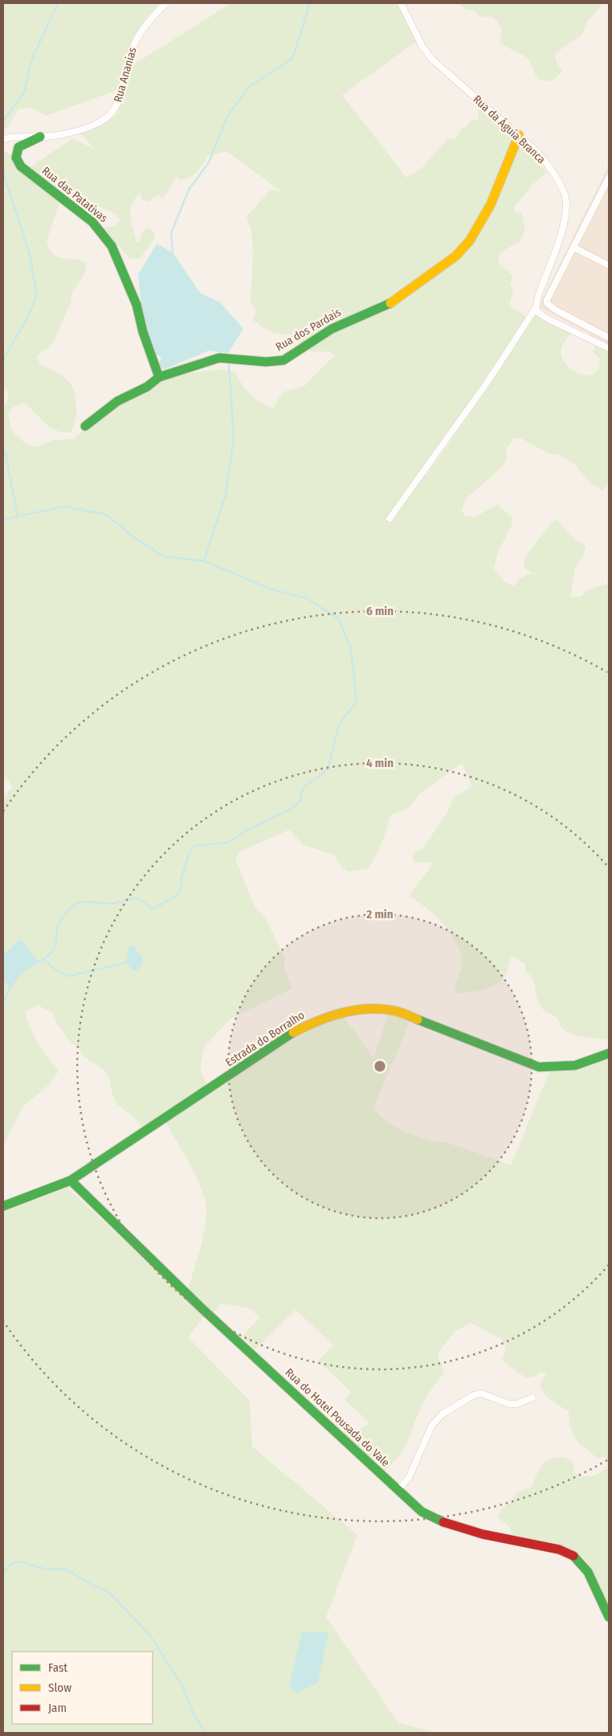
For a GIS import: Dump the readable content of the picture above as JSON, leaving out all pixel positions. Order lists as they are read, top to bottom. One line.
{"streets":{"street":["Rua Ananias","Rua da Águia Branca","Rua das Patativas","Rua dos Pardais","Estrada do Borralho","Rua do Hotel Pousada do Vale"]},"crossings":[["Rua Ananias","Rua das Patativas"],["Rua da Águia Branca","Rua dos Pardais"],["Rua das Patativas","Rua dos Pardais"],["Estrada do Borralho","Rua do Hotel Pousada do Vale"]],"legend":["Fast","Slow","Jam"],"rings":["6 min","4 min","2 min"]}
